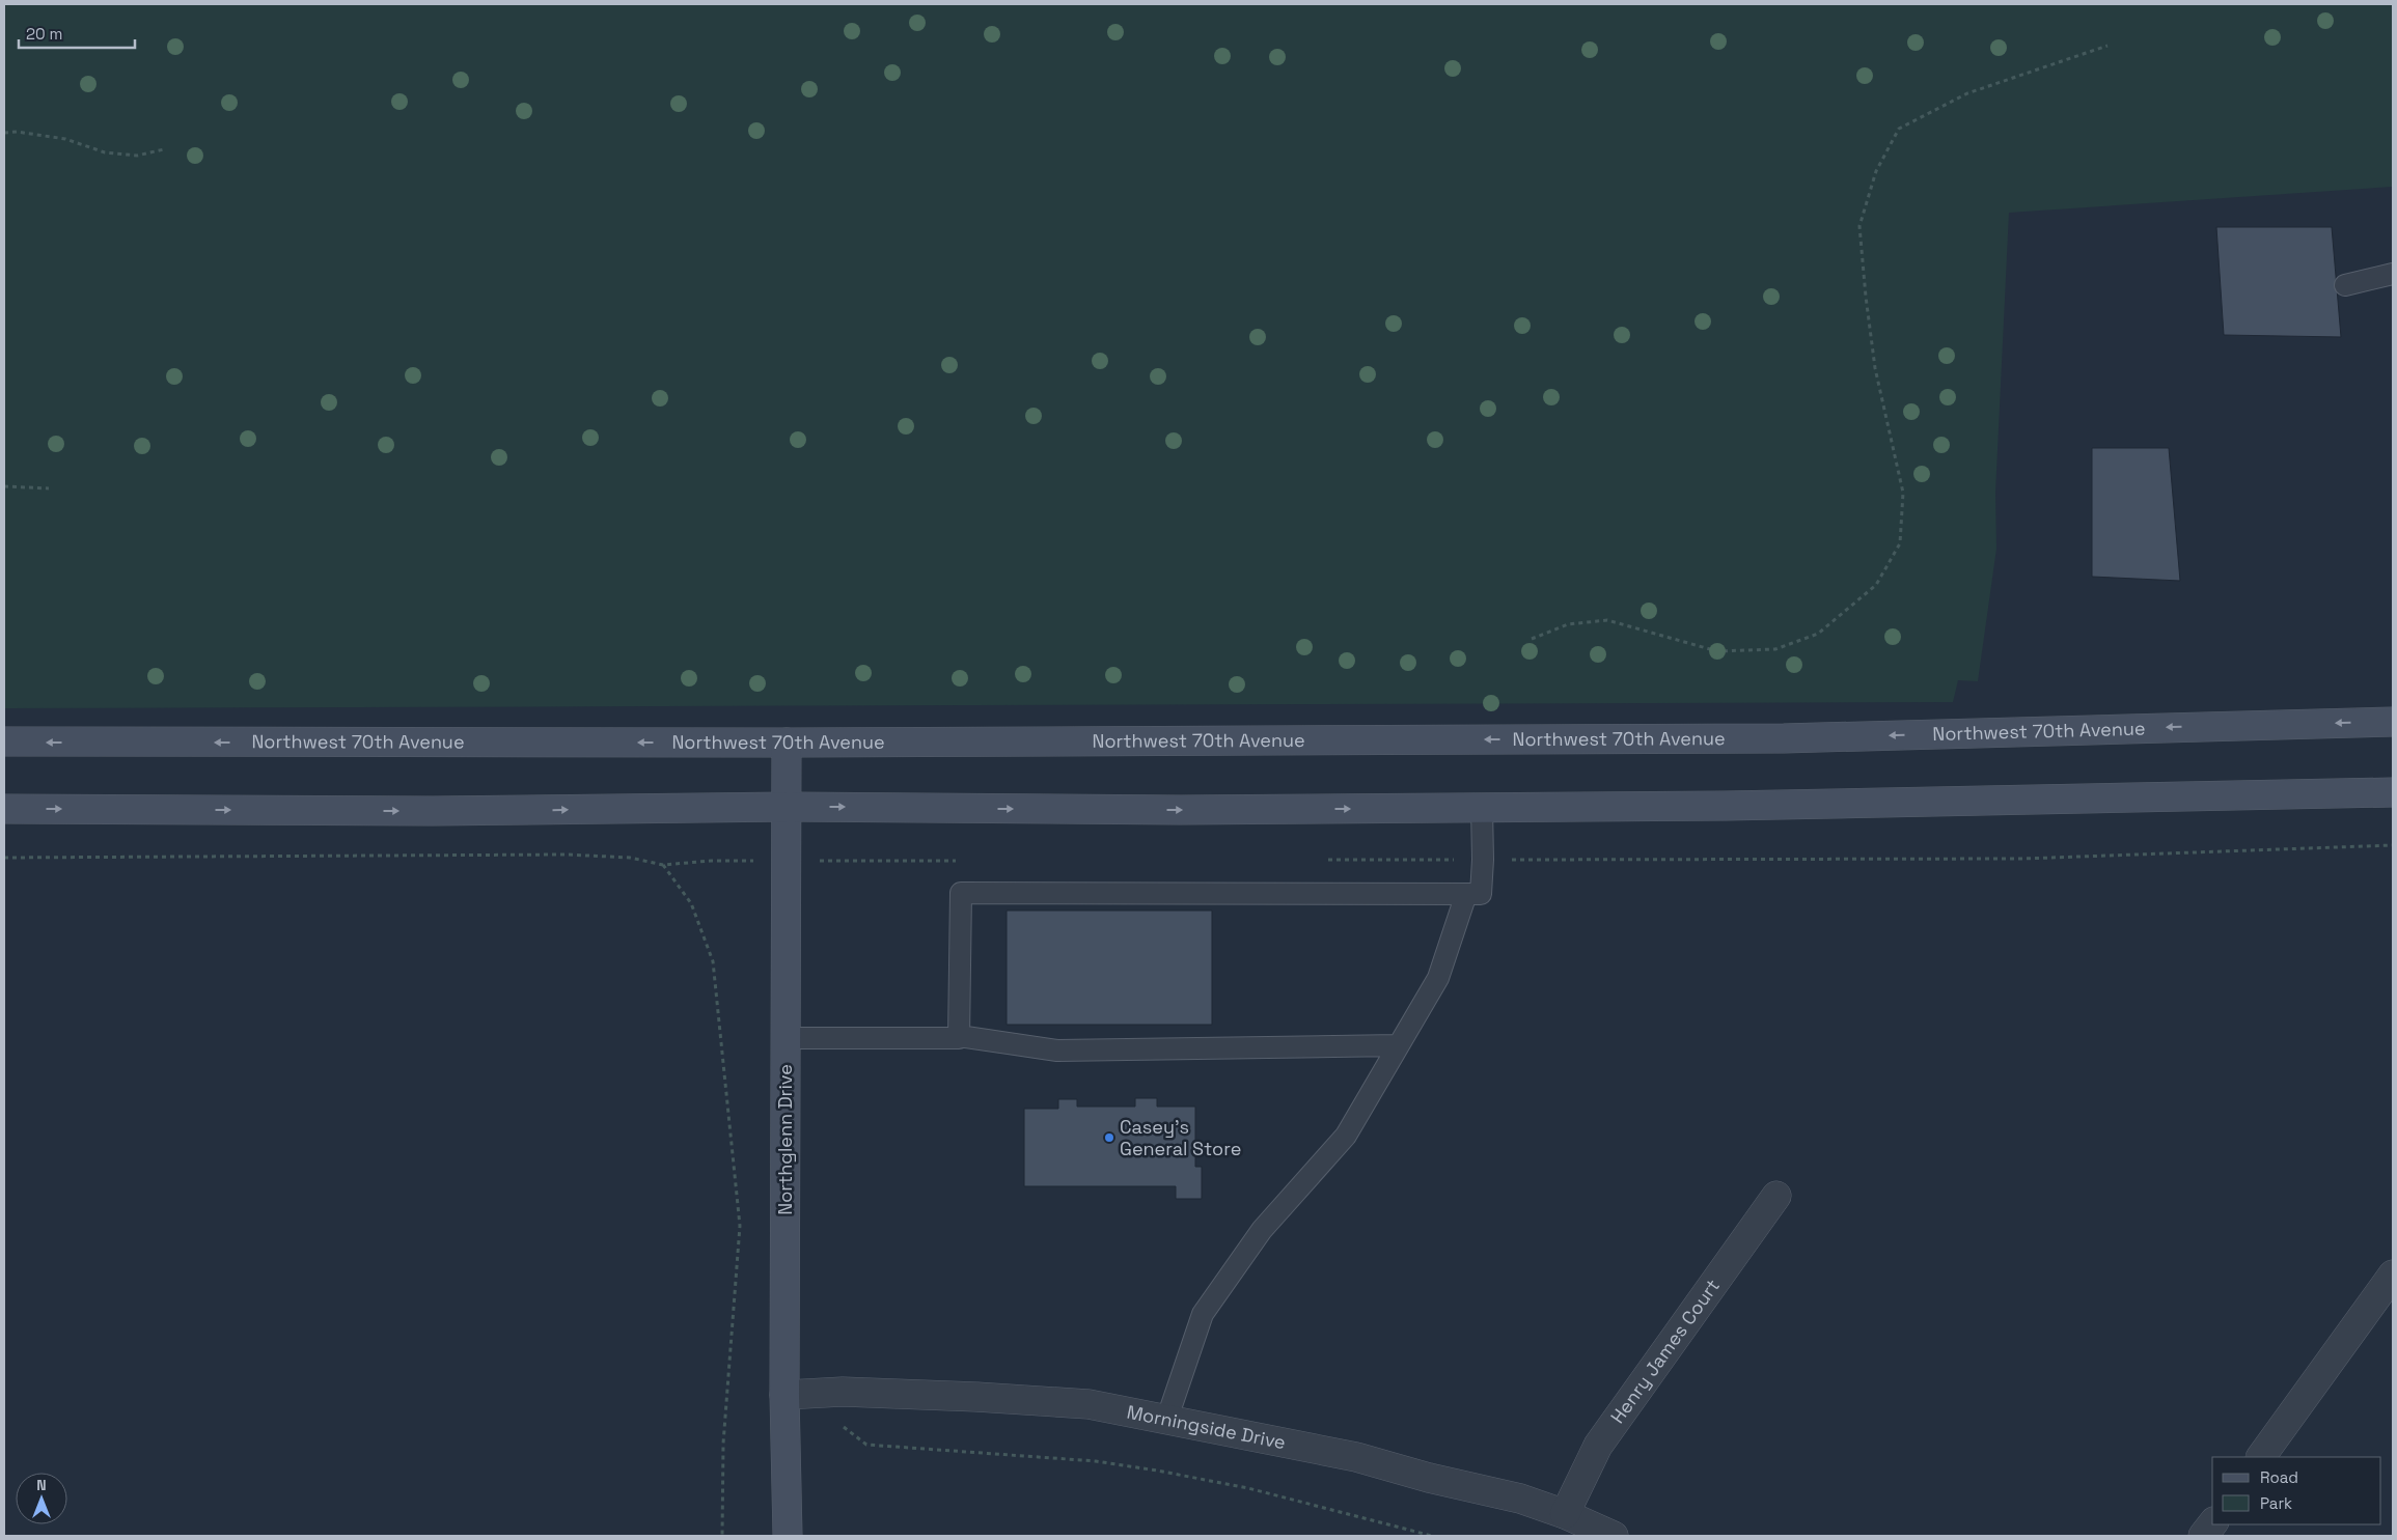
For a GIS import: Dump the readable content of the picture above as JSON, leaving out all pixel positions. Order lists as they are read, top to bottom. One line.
{"streets":{"main road":["Northwest 70th Avenue","Northglenn Drive"],"street":["Henry James Court","Morningside Drive"]},"crossings":[["Northwest 70th Avenue","Northglenn Drive"],["Northglenn Drive","Morningside Drive"],["Henry James Court","Morningside Drive"]],"places":["Casey's General Store"],"legend":["Road","Park"],"scale_bar":"20 m","north":"top"}
